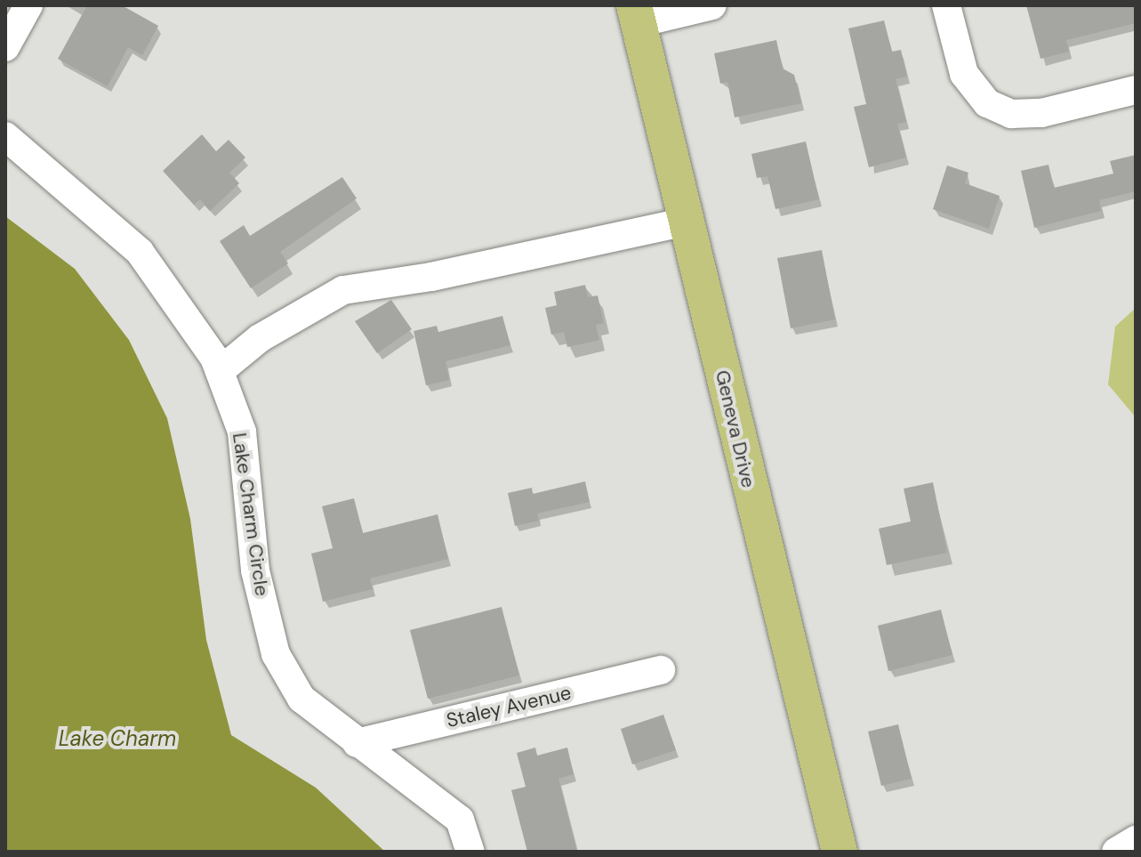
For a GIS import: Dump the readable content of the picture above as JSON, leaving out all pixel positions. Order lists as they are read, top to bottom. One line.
{"streets":{"main road":["Geneva Drive"],"street":["Lake Charm Circle","Staley Avenue"]},"crossings":[["Lake Charm Circle","Staley Avenue"]],"water":["Lake Charm"]}
